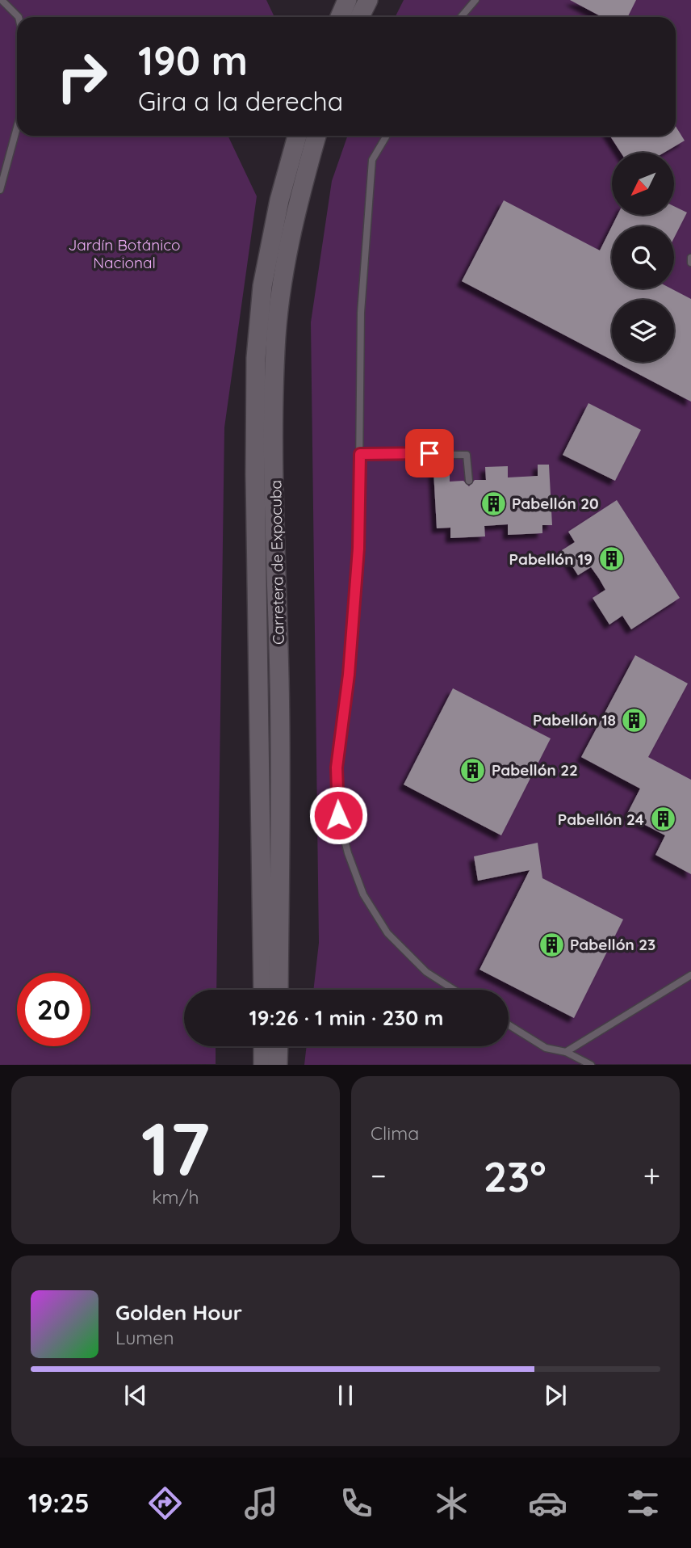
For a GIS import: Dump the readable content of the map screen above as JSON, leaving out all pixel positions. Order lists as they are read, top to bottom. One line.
{"streets":{"main road":["Carretera de Expocuba"]},"parks":["Jardín Botánico Nacional"],"places":{"building":["Pabellón 20","Pabellón 19","Pabellón 18","Pabellón 22","Pabellón 24","Pabellón 23"]},"north":"bottom left","page":{"turn":["190 m","Gira a la derecha"],"limit":"20","trip":"19:26 · 1 min · 230 m","tile":[["17","km/h"],"Clima"],"heat":["−","23°","+"],"song":["Golden Hour","Lumen"],"tabs":"19:25"}}
